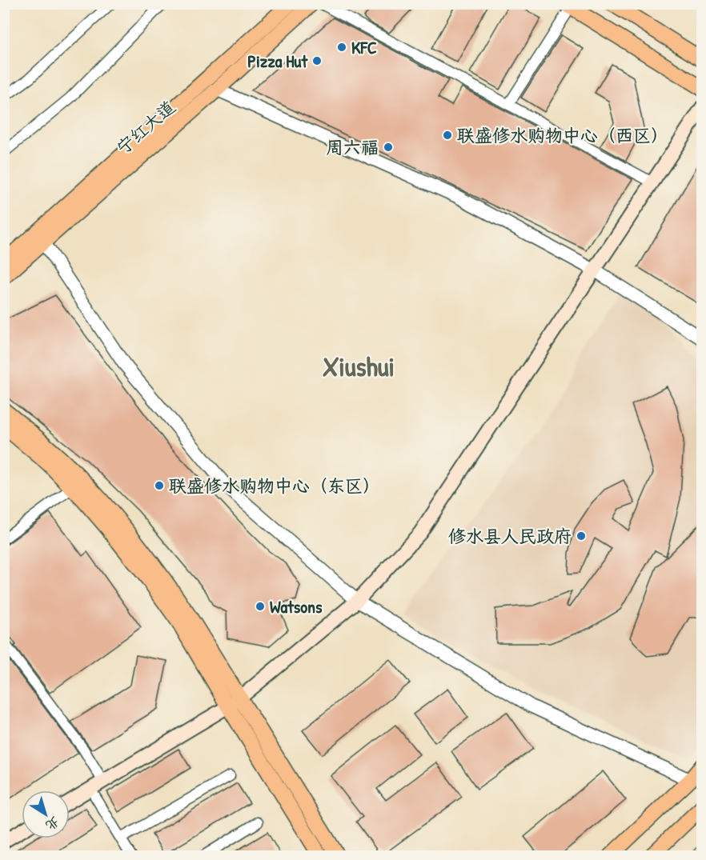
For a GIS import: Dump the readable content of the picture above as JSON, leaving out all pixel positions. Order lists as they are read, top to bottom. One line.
{"streets":{"main road":["宁红大道"]},"districts":["Xiushui"],"places":["KFC","Pizza Hut","联盛修水购物中心（西区）","周六福","联盛修水购物中心（东区）","修水县人民政府","Watsons"],"north":"bottom right"}
